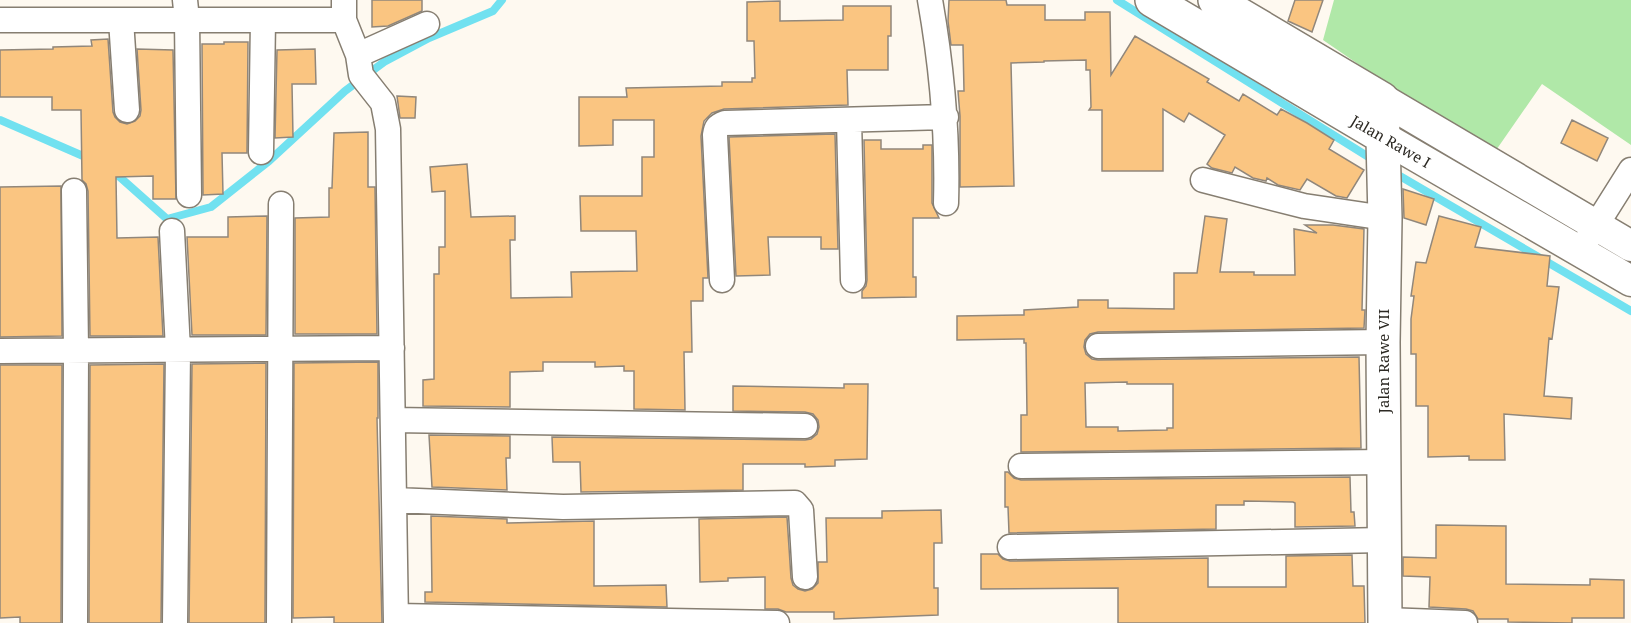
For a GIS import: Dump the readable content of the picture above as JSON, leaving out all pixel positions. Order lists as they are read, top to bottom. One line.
{"streets":{"main road":["Jalan Rawe I","Jalan Rawe VII"]},"crossings":[["Jalan Rawe I","Jalan Rawe VII"]]}
